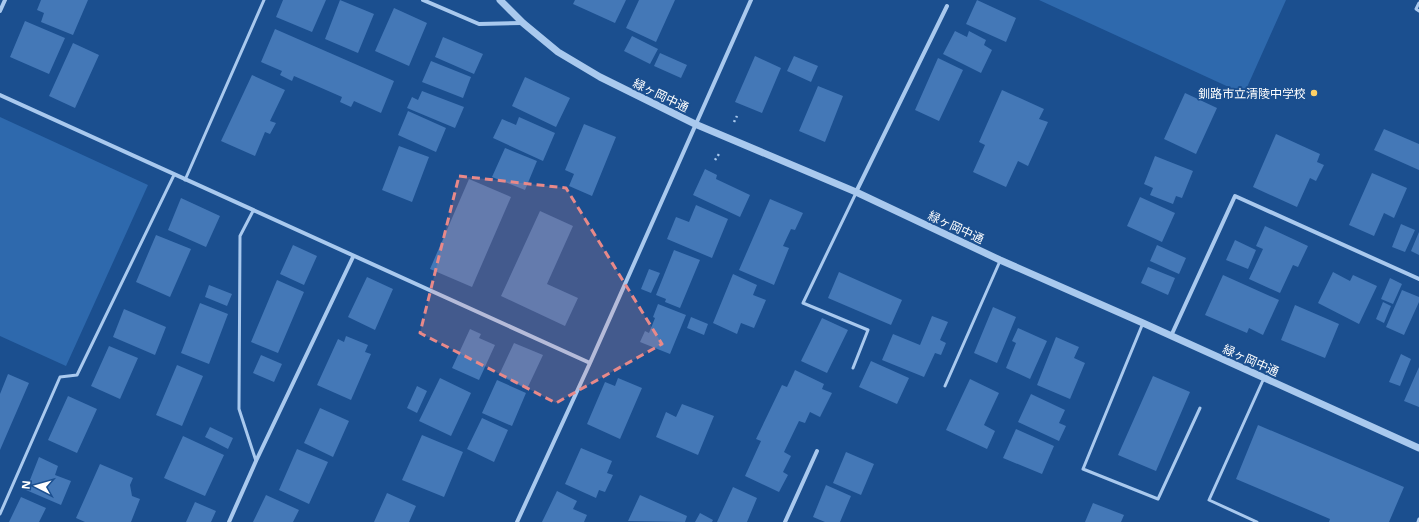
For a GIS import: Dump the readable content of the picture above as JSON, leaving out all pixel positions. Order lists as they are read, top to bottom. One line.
{"streets":{"street":["緑ヶ岡中通"]},"places":["釧路市立清陵中学校"],"north":"left"}
